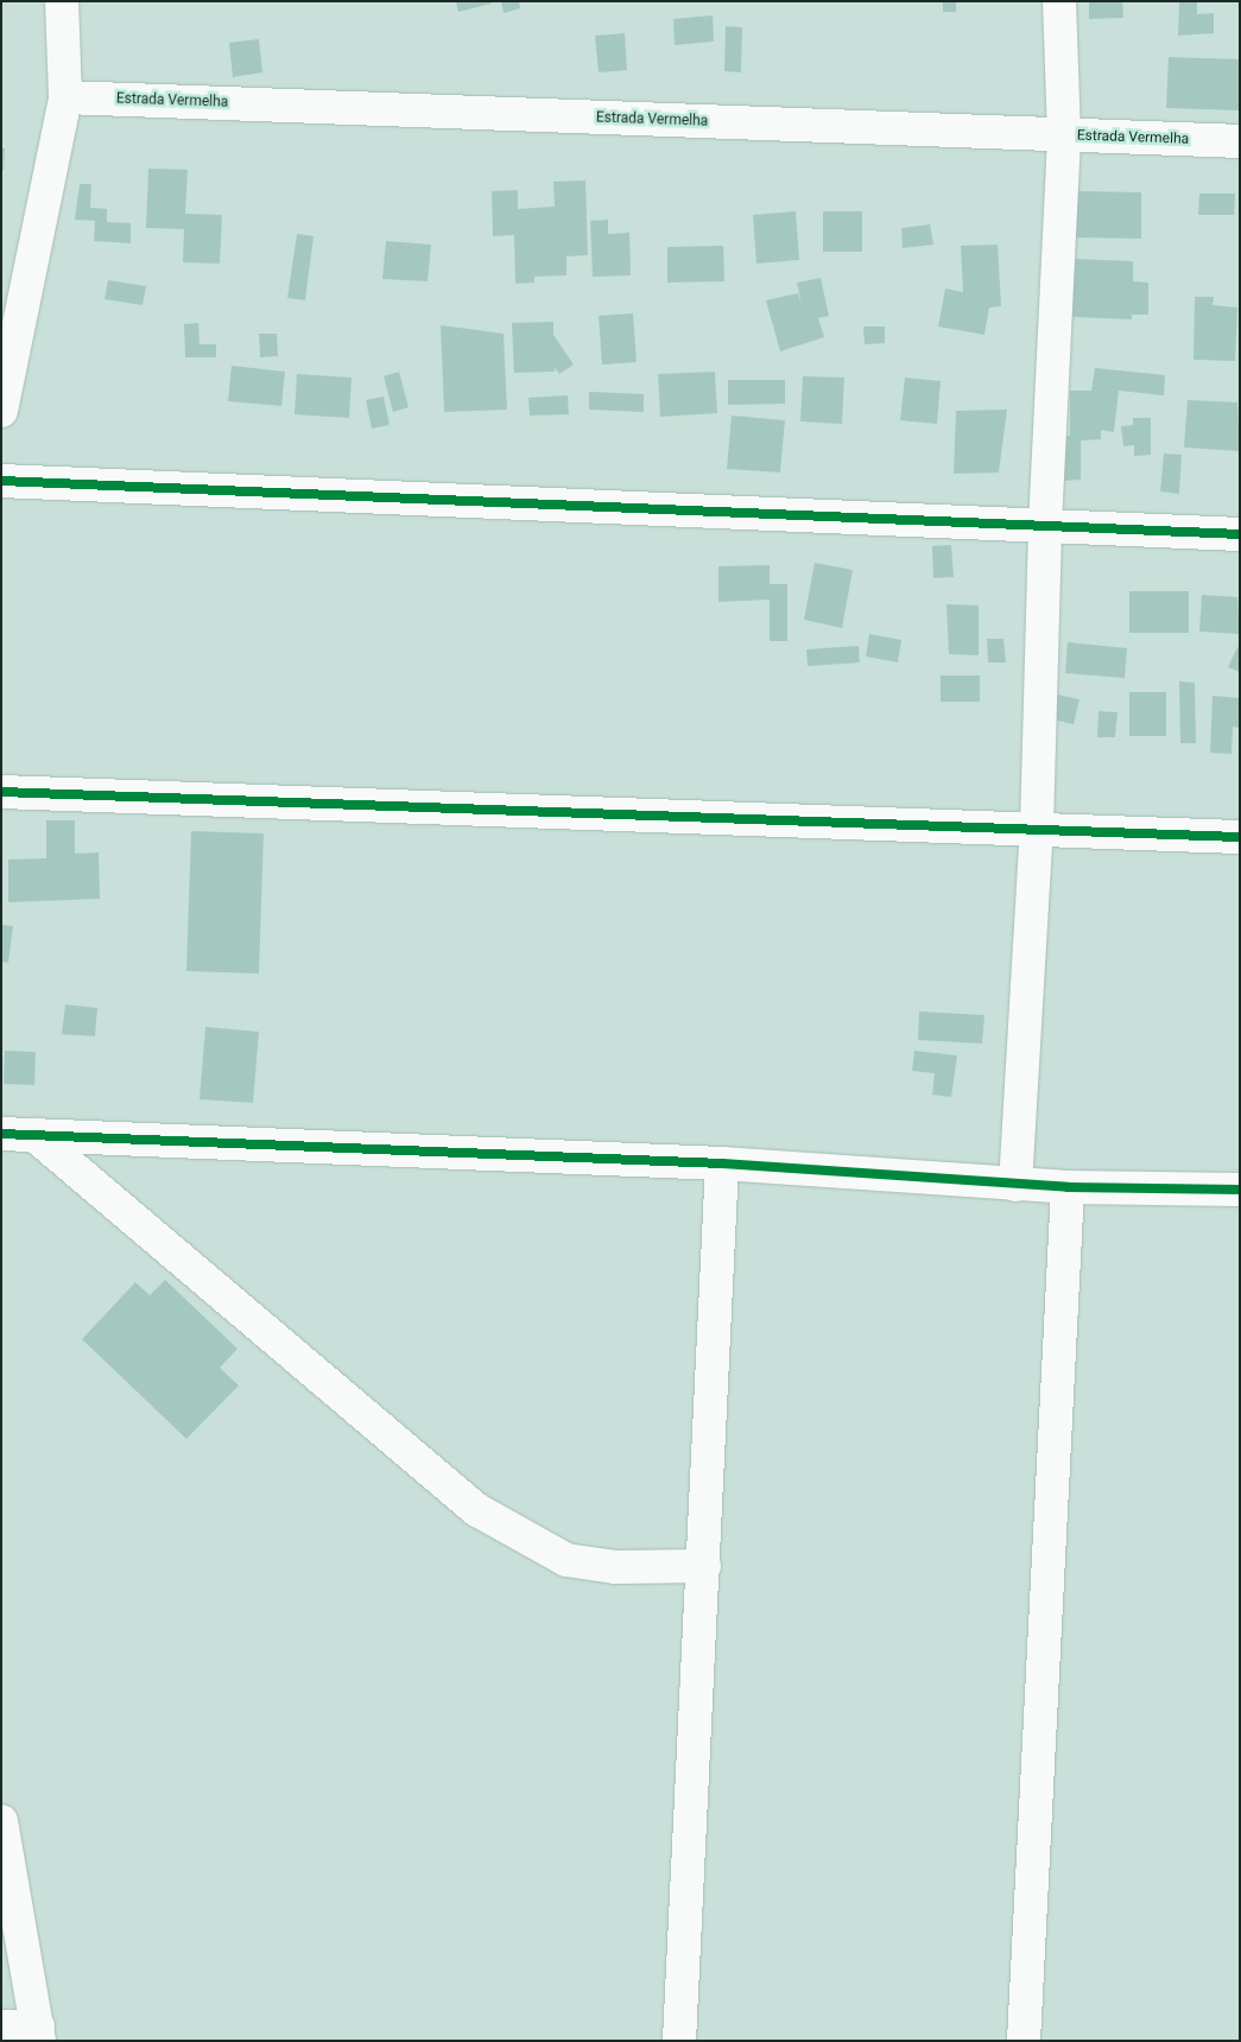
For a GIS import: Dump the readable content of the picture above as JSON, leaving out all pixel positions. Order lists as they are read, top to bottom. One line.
{"streets":{"street":["Estrada Vermelha"]}}
